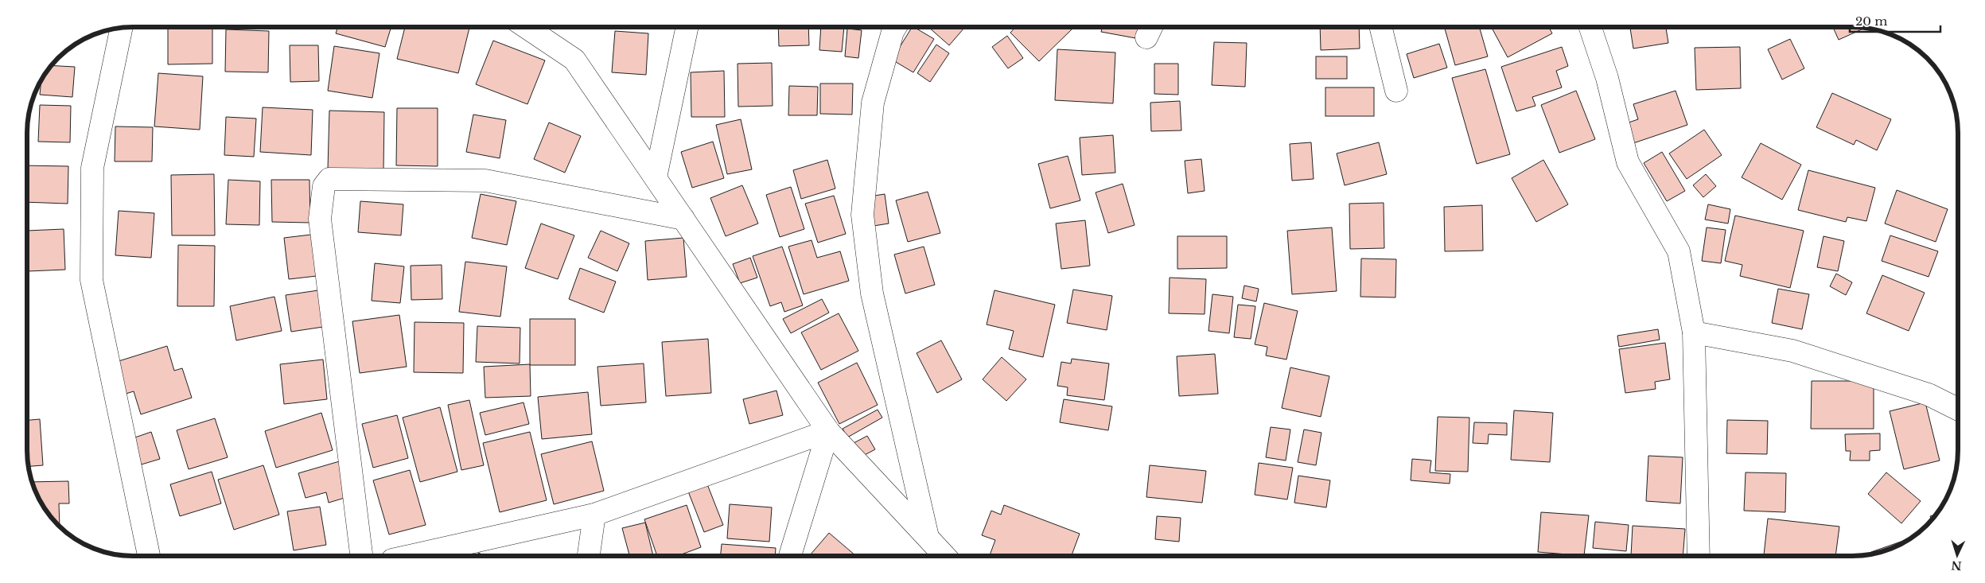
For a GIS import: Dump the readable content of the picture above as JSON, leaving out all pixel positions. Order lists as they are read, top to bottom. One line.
{"scale_bar":"20 m","north":"bottom"}
